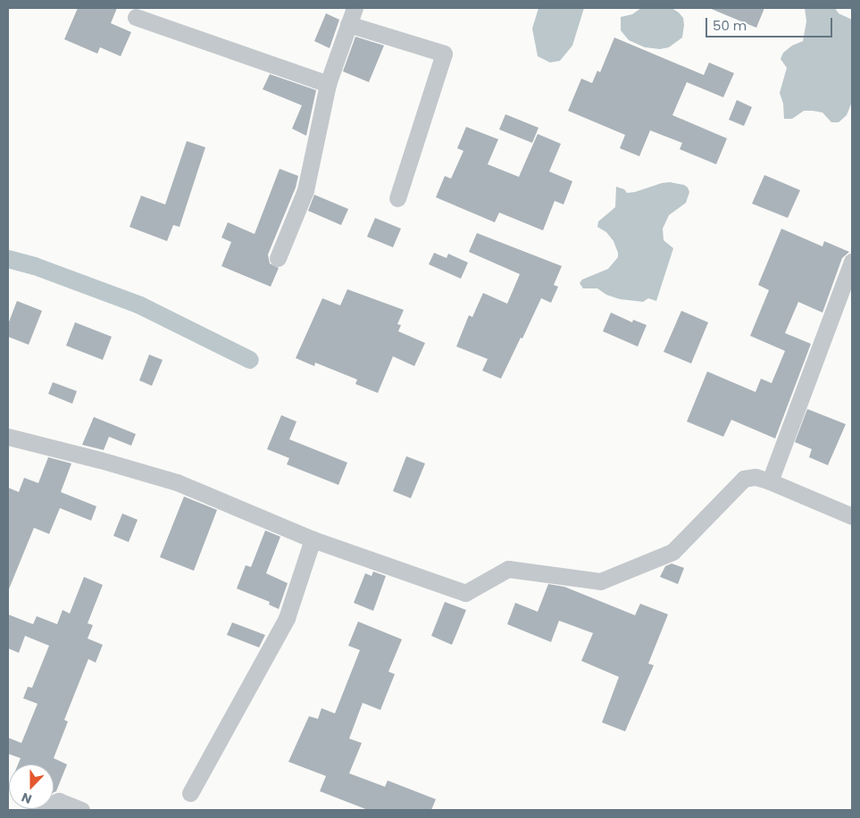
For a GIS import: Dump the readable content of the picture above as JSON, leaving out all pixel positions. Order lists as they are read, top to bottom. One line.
{"scale_bar":"50 m","north":"bottom"}
